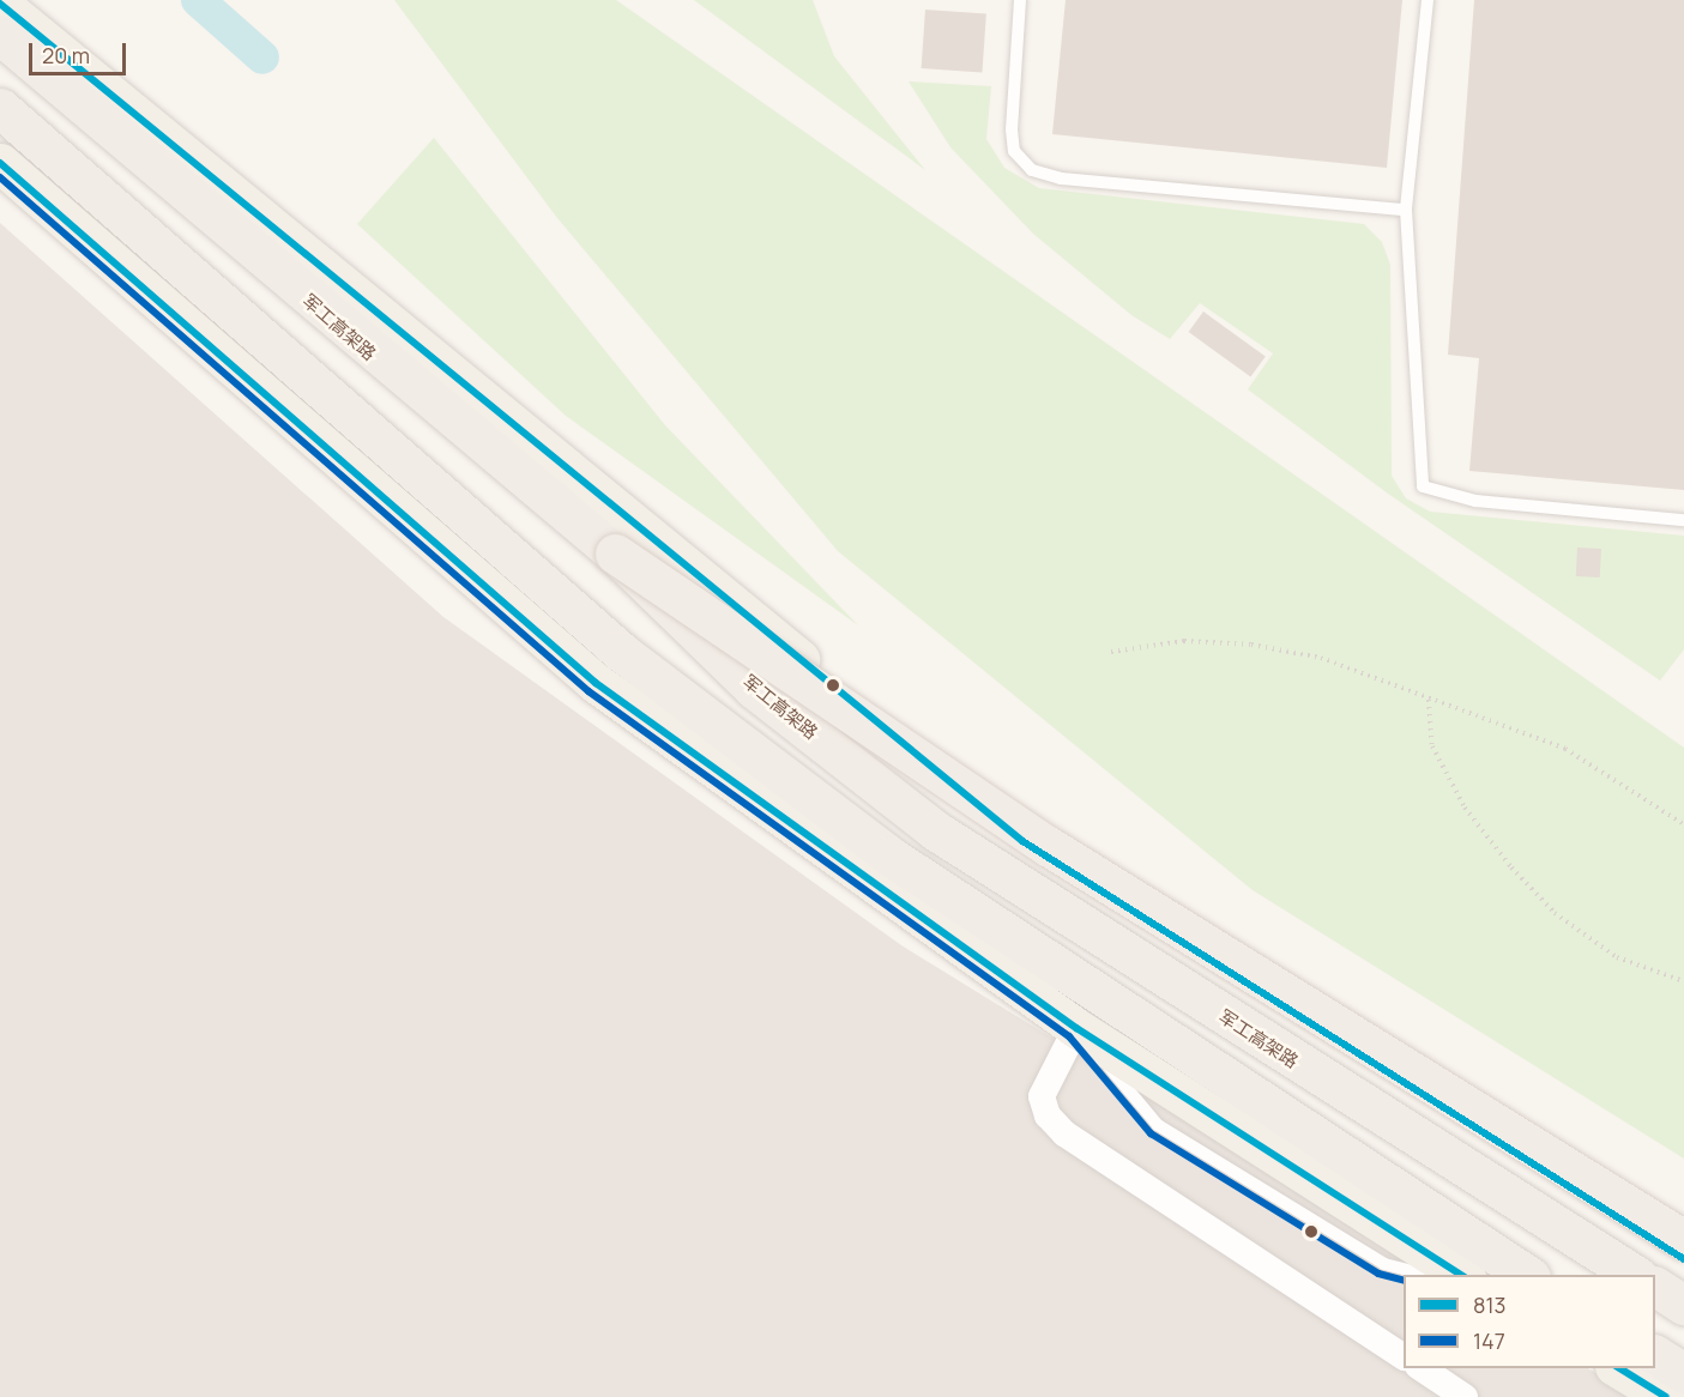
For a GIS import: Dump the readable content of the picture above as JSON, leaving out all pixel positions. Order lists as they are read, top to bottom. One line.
{"streets":{"highway":["军工高架路"]},"lines":["transit line 813","transit line 147"],"legend":["813","147"],"scale_bar":"20 m"}
